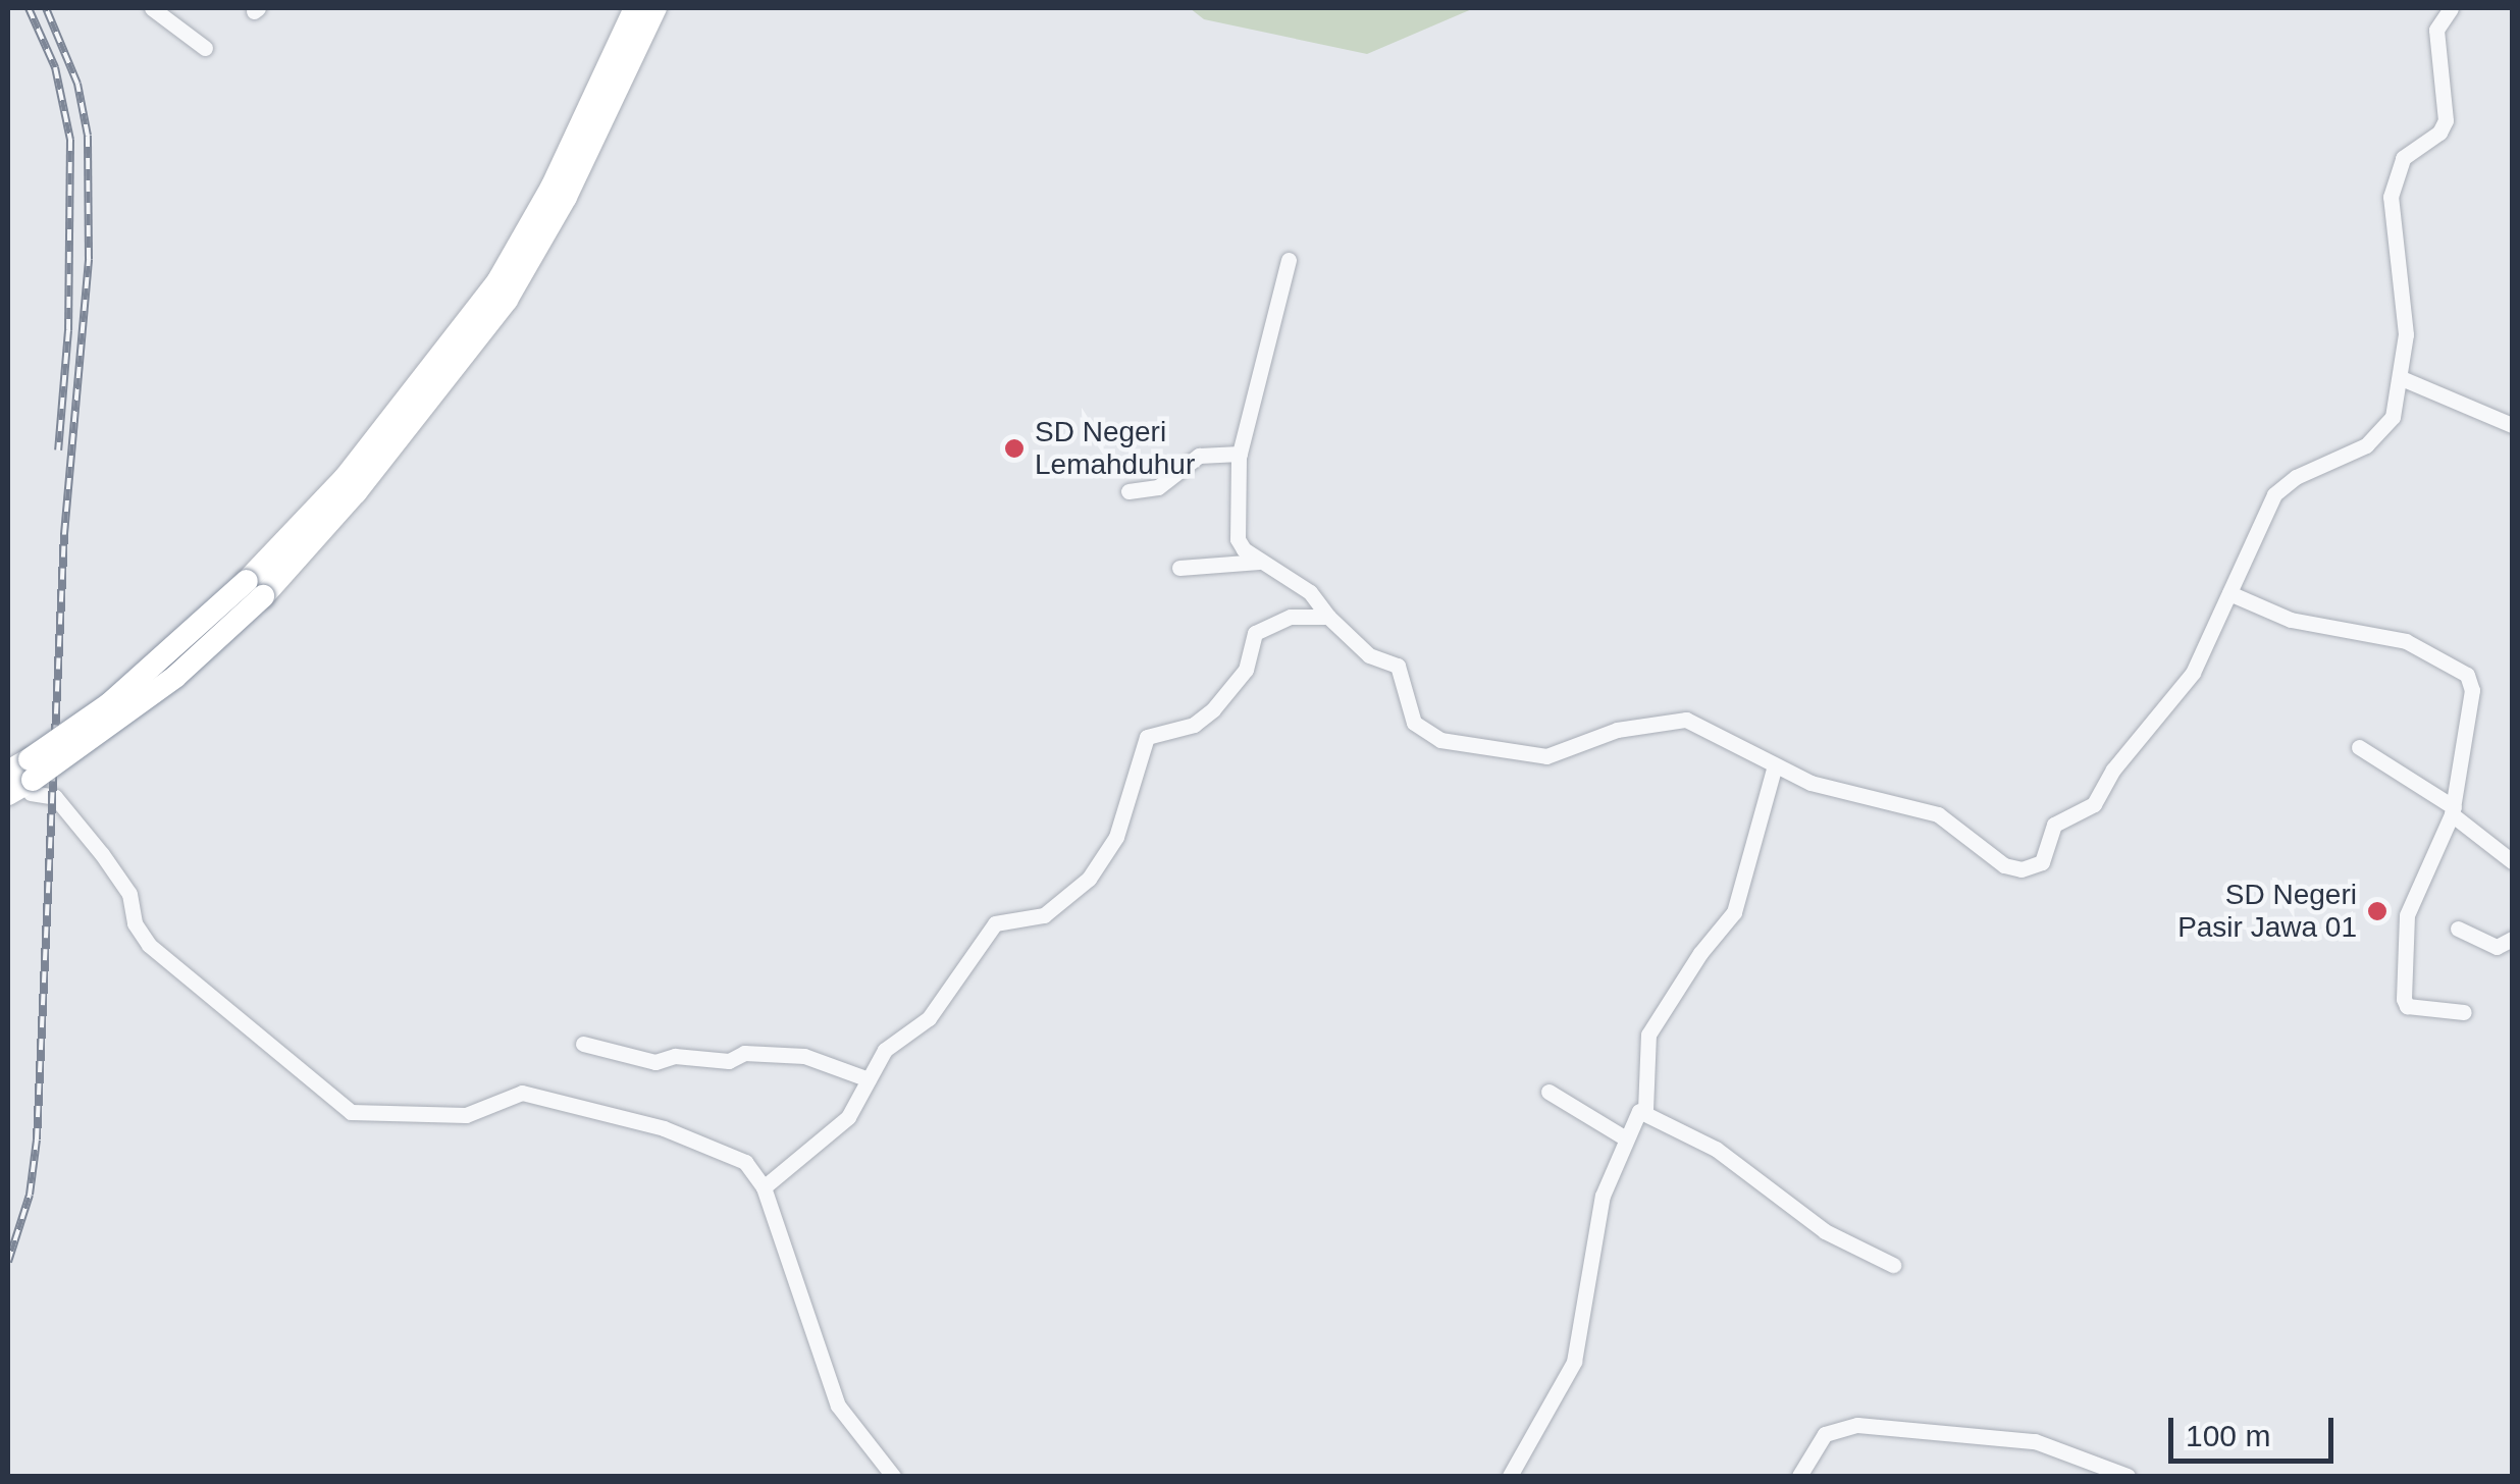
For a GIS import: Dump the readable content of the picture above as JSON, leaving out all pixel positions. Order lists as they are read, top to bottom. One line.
{"places":["SD Negeri Lemahduhur","SD Negeri Pasir Jawa 01"],"scale_bar":"100 m"}
